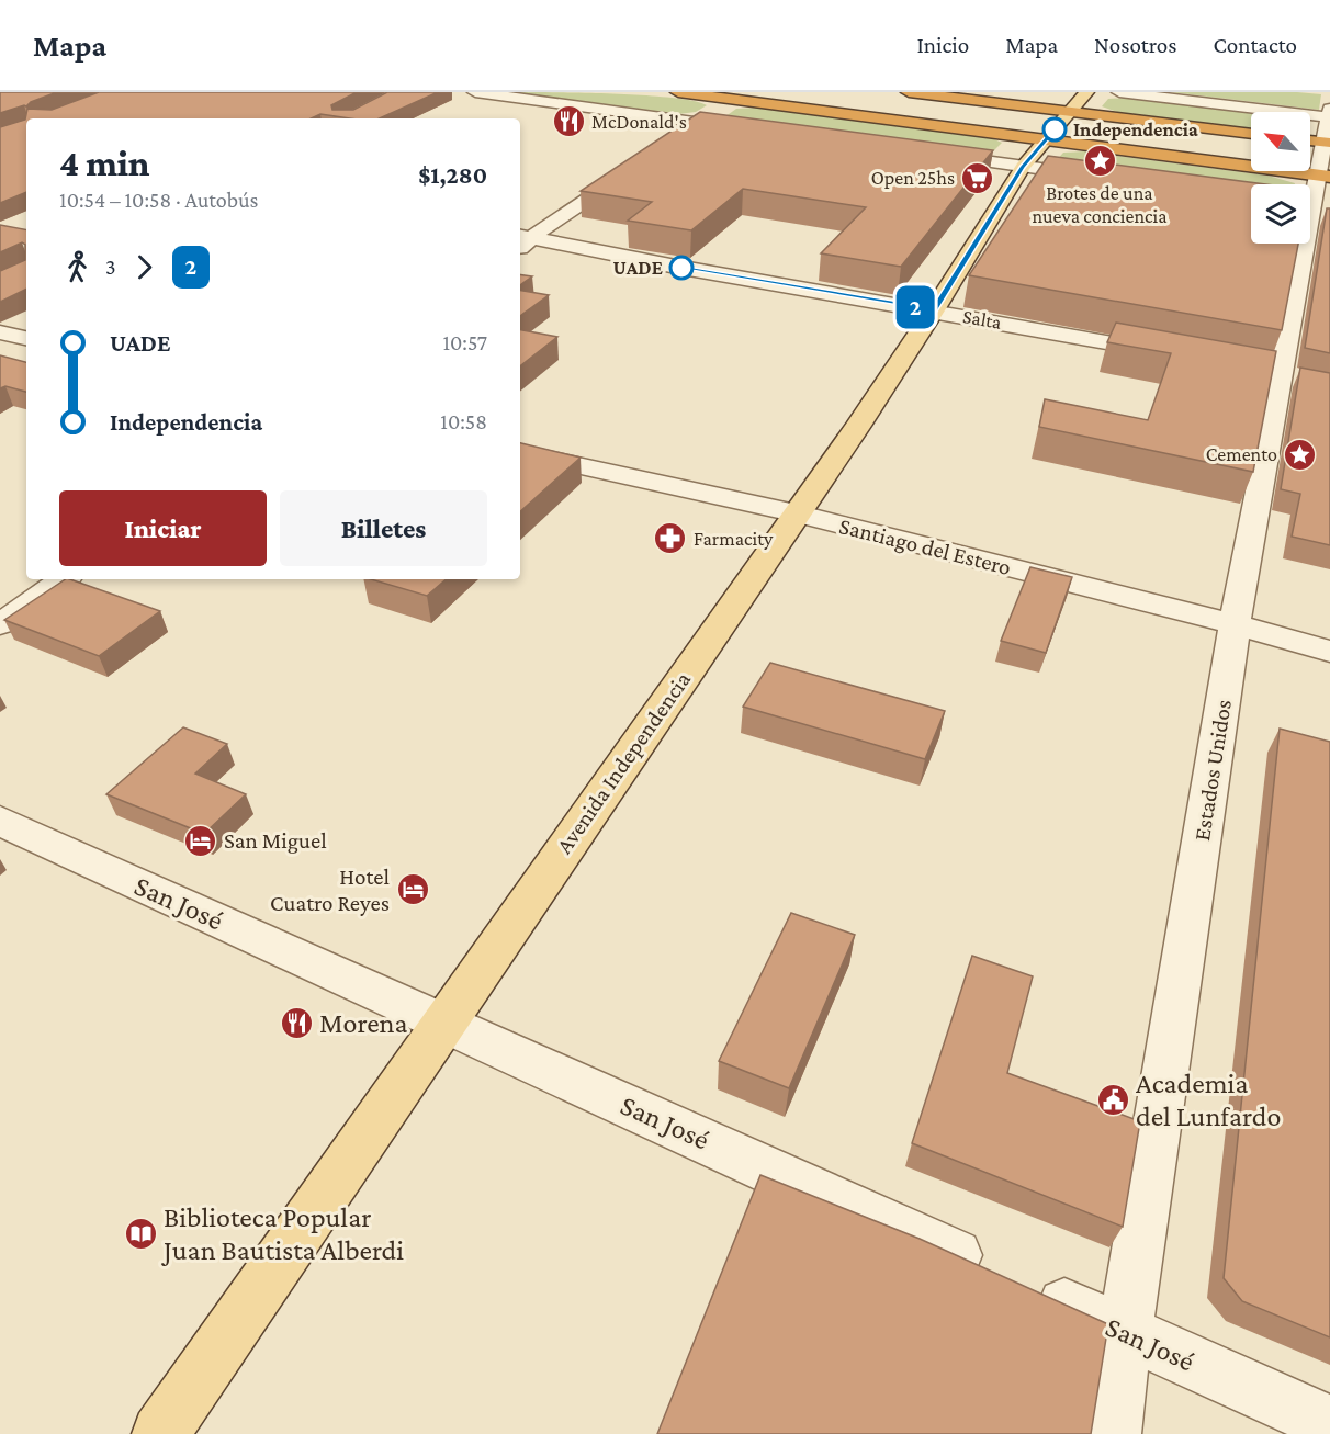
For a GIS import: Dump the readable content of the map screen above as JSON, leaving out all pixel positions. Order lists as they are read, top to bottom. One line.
{"streets":{"main road":["Avenida Independencia"],"street":["Salta","Santiago del Estero","Estados Unidos","San José"]},"crossings":[["Salta","Avenida Independencia"],["Santiago del Estero","Avenida Independencia"],["Santiago del Estero","Estados Unidos"],["Avenida Independencia","San José"],["Estados Unidos","San José"]],"places":{"restaurant":["McDonald's","Morena"],"other":["Independencia","UADE"],"place":["Brotes de una nueva conciencia","Cemento"],"supermarket":["Open 25hs"],"pharmacy":["Farmacity"],"hotel":["San Miguel","Hotel Cuatro Reyes"],"public building":["Academia del Lunfardo"],"library":["Biblioteca Popular Juan Bautista Alberdi"]},"lines":["bus line 2"],"north":"top left","page":{"header":"Mapa","nav":["Inicio","Mapa","Nosotros","Contacto"],"on_map":"2","heading":["4 min","10:54 – 10:58 · Autobús","$1,280"],"legs":["3","2"],"list":[{"name":"UADE","value":"10:57"},{"name":"Independencia","value":"10:58"}],"buttons":["Iniciar","Billetes"]}}
